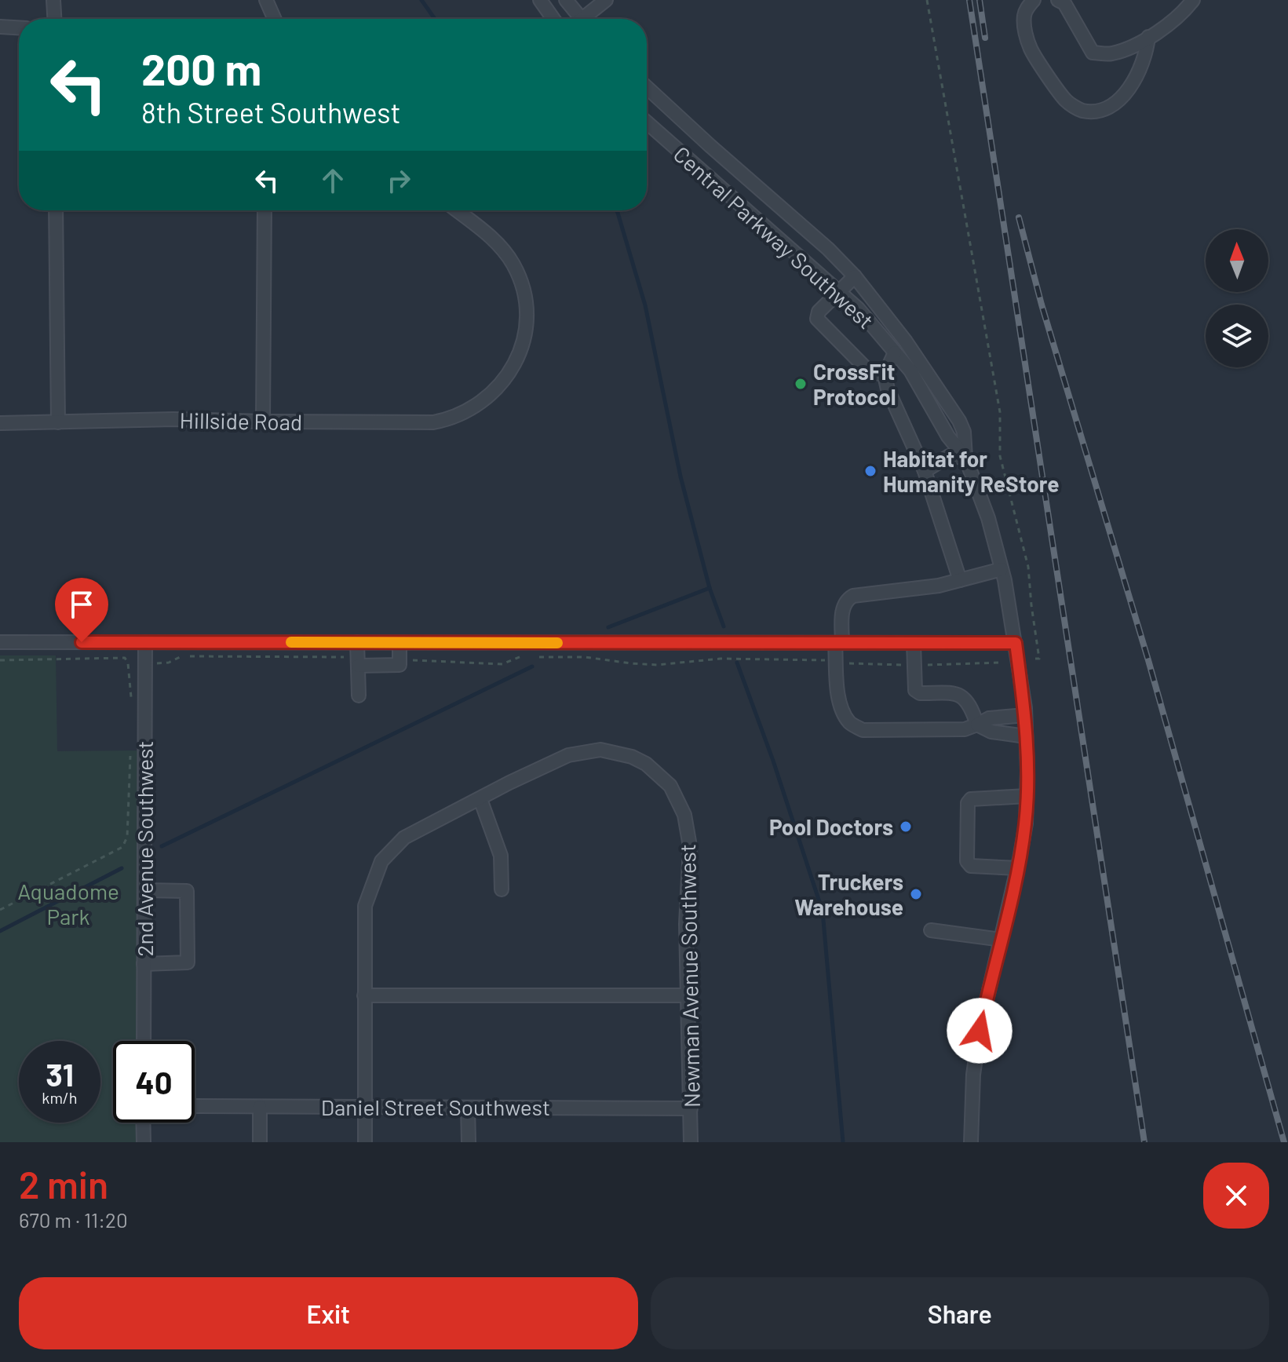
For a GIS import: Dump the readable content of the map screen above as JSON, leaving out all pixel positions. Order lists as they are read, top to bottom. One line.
{"streets":{"street":["Central Parkway Southwest","Hillside Road","2nd Avenue Southwest","Newman Avenue Southwest","Daniel Street Southwest"]},"crossings":[["Newman Avenue Southwest","Daniel Street Southwest"]],"parks":["Aquadome Park"],"places":["CrossFit Protocol","Habitat for Humanity ReStore","Pool Doctors","Truckers Warehouse"],"north":"top","page":{"turn":["200 m","8th Street Southwest"],"speed":"31 km/h","limit":"40","heading":["2 min","670 m · 11:20"],"buttons":["Exit","Share"]}}
